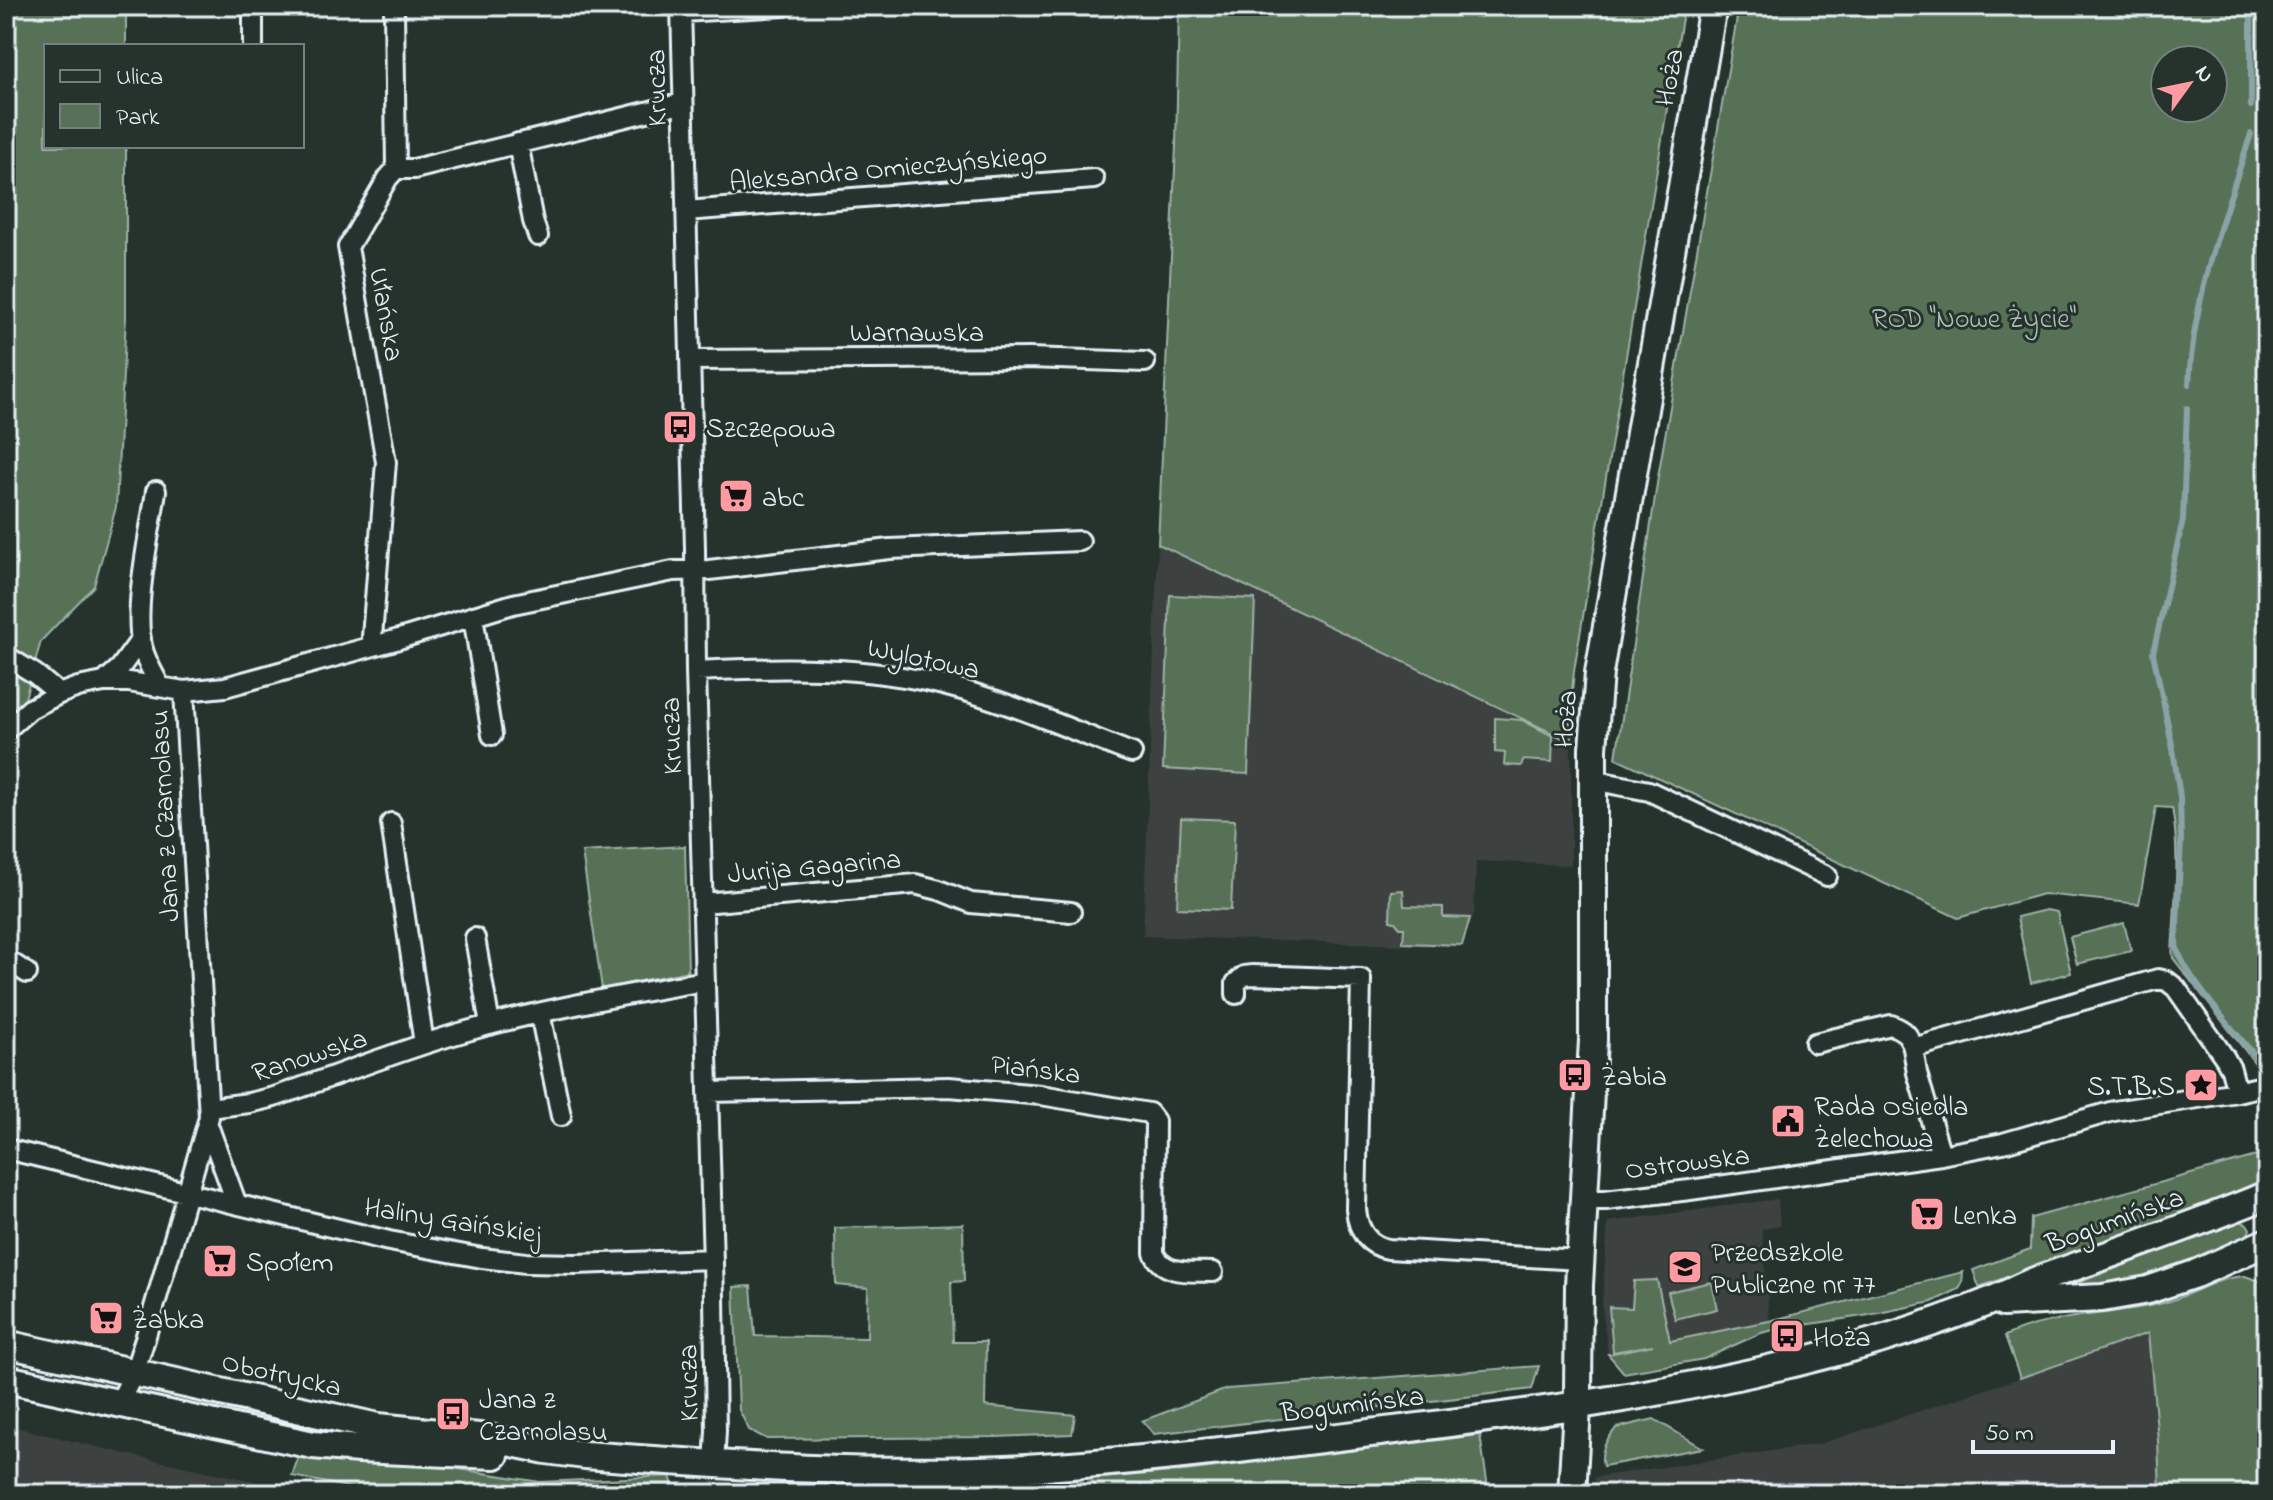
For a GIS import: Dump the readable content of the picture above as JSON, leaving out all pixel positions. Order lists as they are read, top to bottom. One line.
{"streets":{"street":["Hoża","Krucza","Aleksandra Omieczyńskiego","Ułańska","Warnawska","Wylotowa","Jana z Czarnolasu","Jurija Gagarina","Ranowska","Piańska","Ostrowska","Haliny Gaińskiej","Bogumińska","Obotrycka"]},"crossings":[["Hoża","Ostrowska"],["Hoża","Bogumińska"],["Krucza","Aleksandra Omieczyńskiego"],["Krucza","Warnawska"],["Krucza","Wylotowa"],["Krucza","Jurija Gagarina"],["Krucza","Ranowska"],["Krucza","Piańska"],["Krucza","Haliny Gaińskiej"],["Krucza","Bogumińska"],["Krucza","Obotrycka"],["Jana z Czarnolasu","Ranowska"],["Jana z Czarnolasu","Haliny Gaińskiej"],["Jana z Czarnolasu","Obotrycka"],["Bogumińska","Obotrycka"]],"parks":["ROD \"Nowe Życie\""],"places":{"bus stop":["Szczepowa","Żabia","Hoża","Jana z Czarnolasu"],"supermarket":["abc","Lenka","Społem","Żabka"],"place":["S.T.B.S"],"public building":["Rada Osiedla Żelechowa"],"school or university":["Przedszkole Publiczne nr 77"]},"legend":["Ulica","Park"],"scale_bar":"50 m","north":"top right"}
